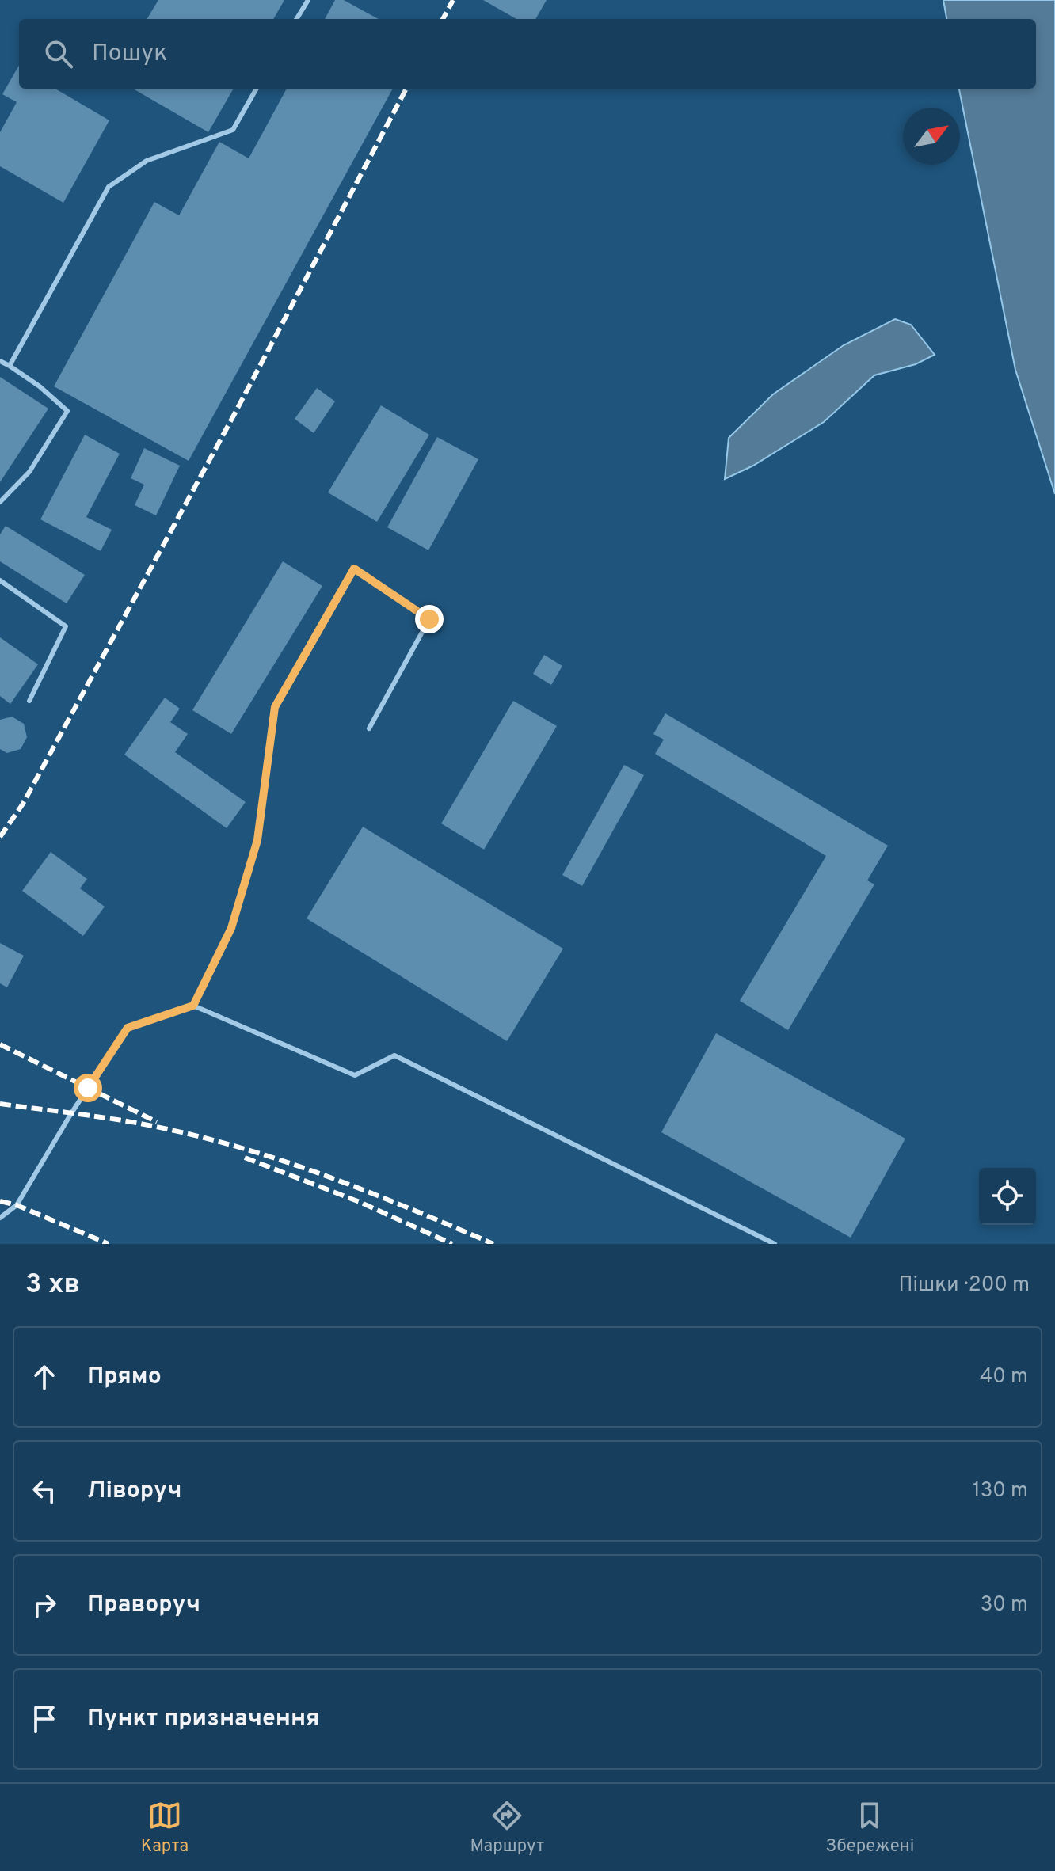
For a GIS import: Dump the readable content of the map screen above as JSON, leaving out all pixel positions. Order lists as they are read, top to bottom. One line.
{"north":"top right","page":{"search":"Пошук","heading":["3 хв","Пішки · 200 m"],"list":[["Прямо","40 m"],["Ліворуч","130 m"],["Праворуч","30 m"],"Пункт призначення"],"nav":["Карта","Маршрут","Збережені"]}}
